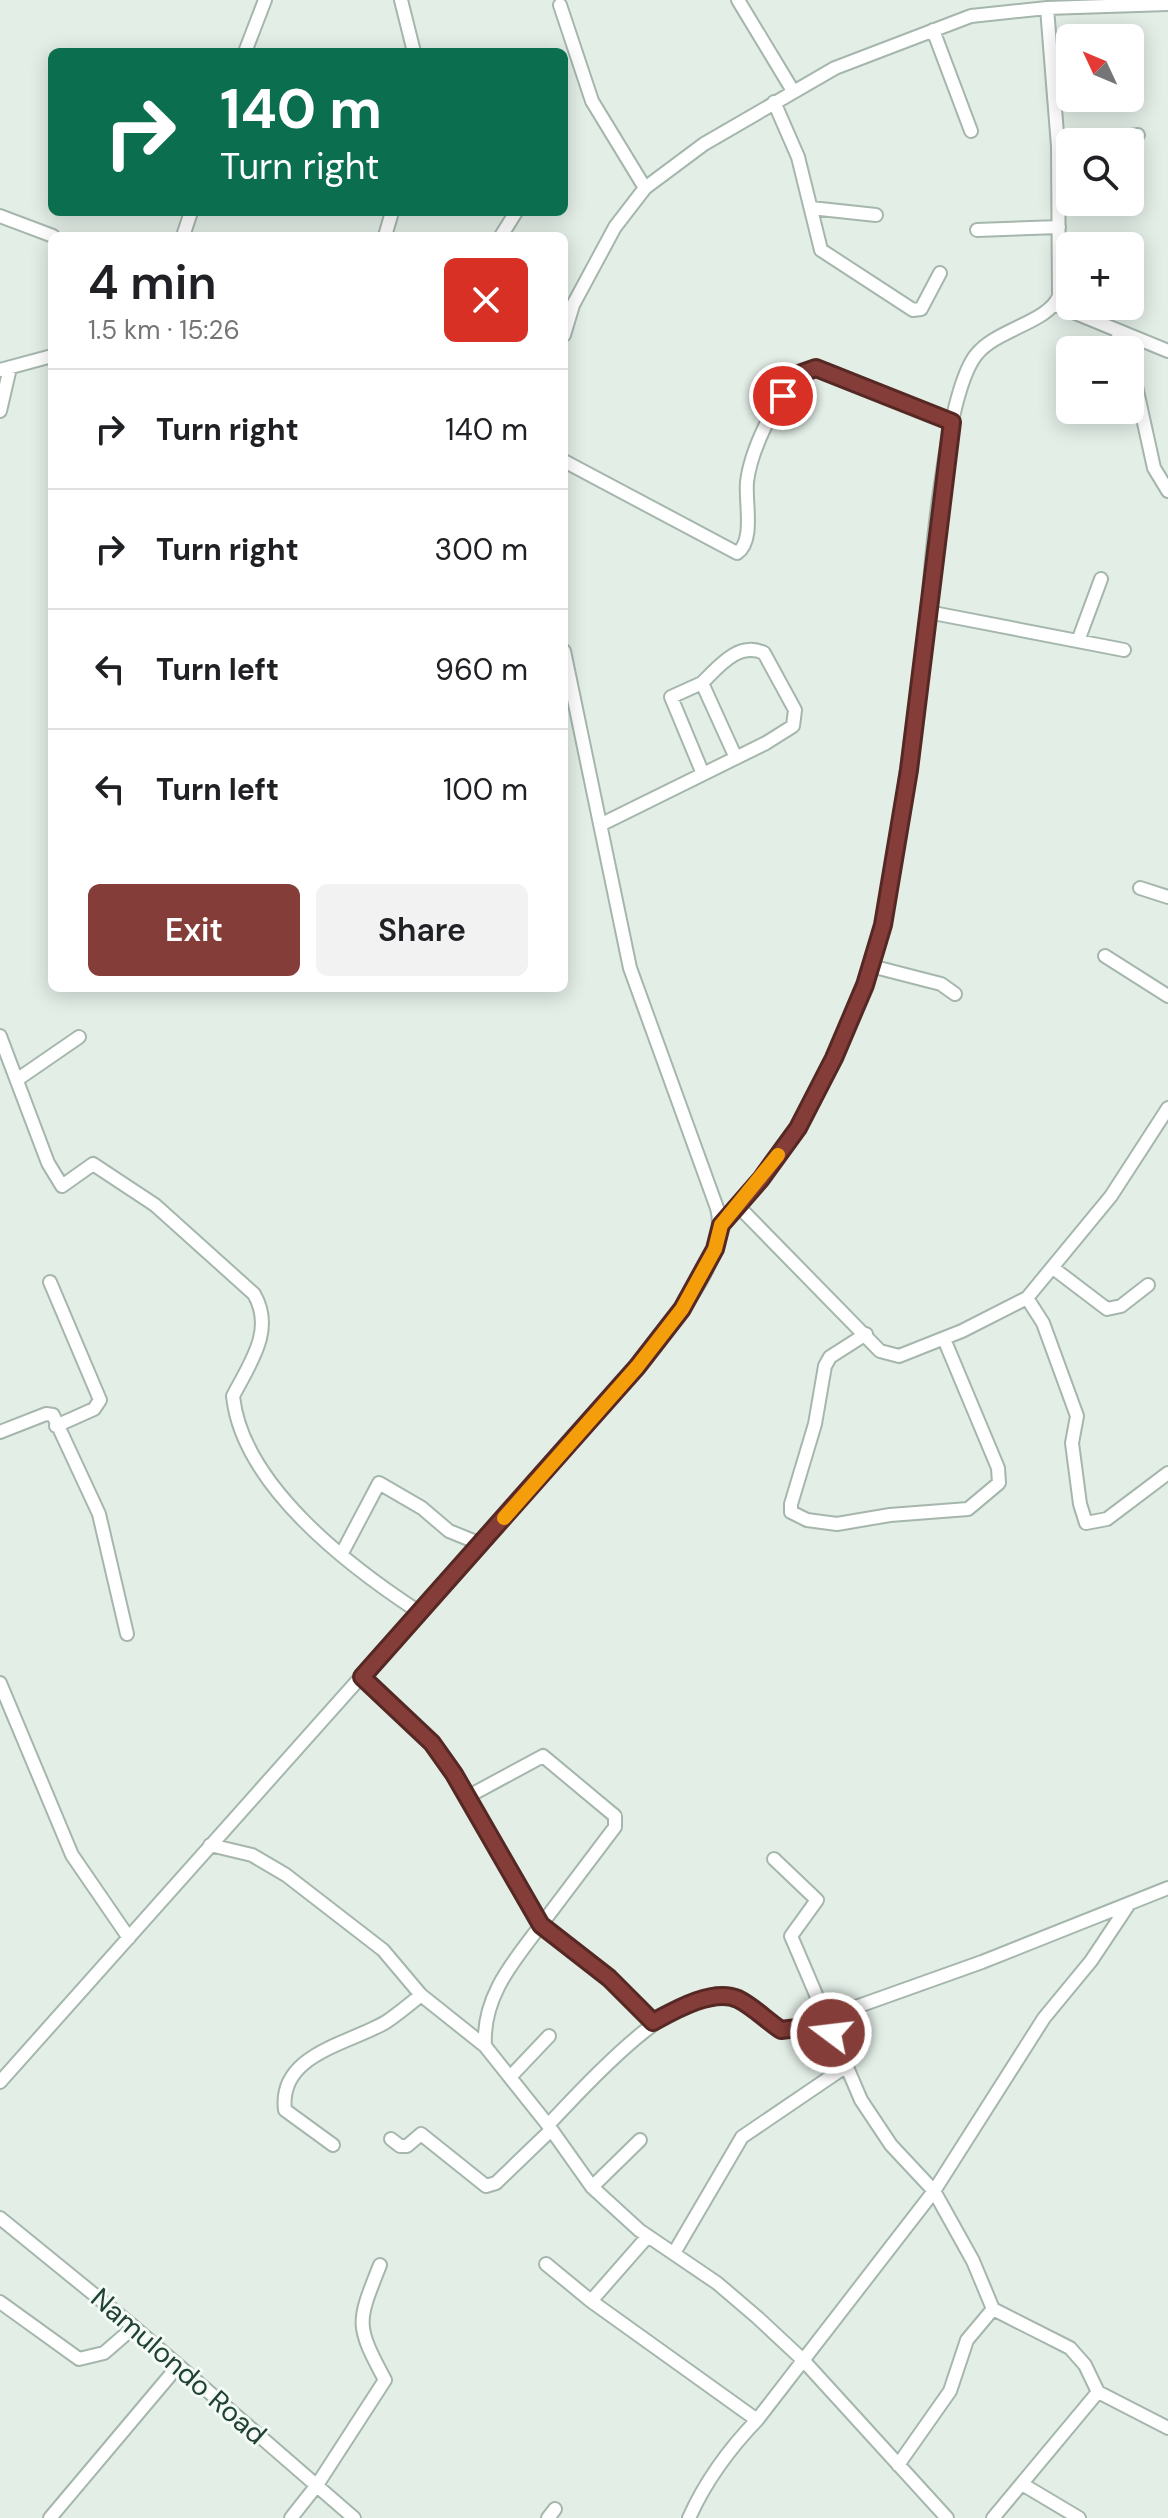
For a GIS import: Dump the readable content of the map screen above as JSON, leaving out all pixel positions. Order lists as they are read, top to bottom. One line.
{"streets":{"street":["Namulondo Road"]},"north":"top left","page":{"map_buttons":["+","−"],"turn":["140 m","Turn right"],"heading":["4 min","1.5 km · 15:26"],"list":[{"name":"Turn right","value":"140 m"},{"name":"Turn right","value":"300 m"},{"name":"Turn left","value":"960 m"},{"name":"Turn left","value":"100 m"}],"buttons":["Exit","Share"]}}
